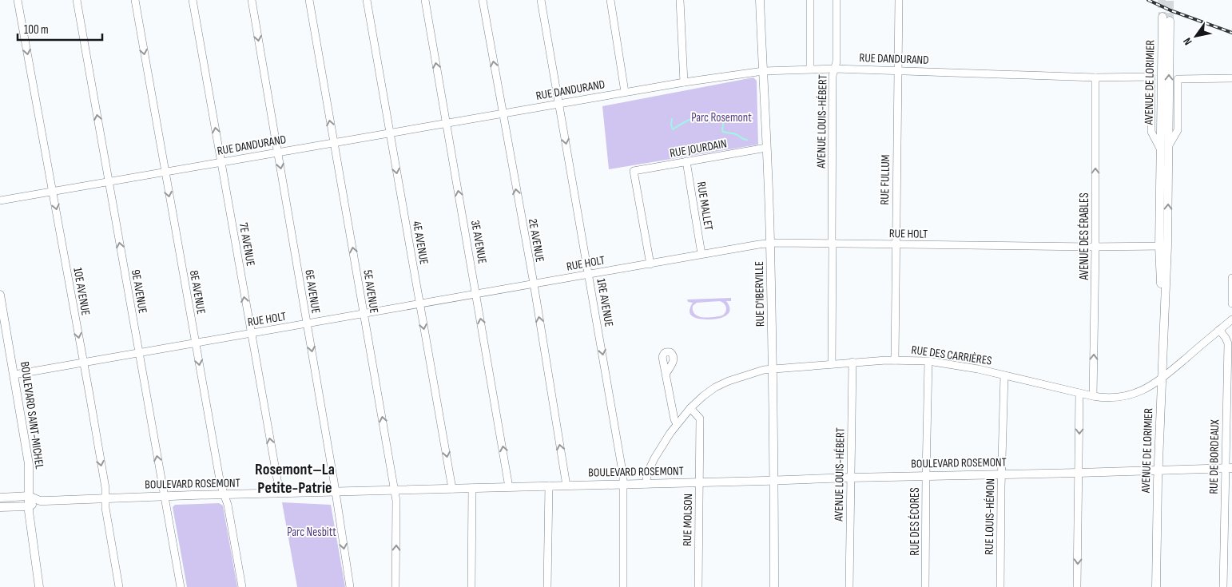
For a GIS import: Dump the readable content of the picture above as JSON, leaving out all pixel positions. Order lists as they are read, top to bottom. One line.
{"streets":{"main road":["AVENUE DE LORIMIER","RUE D'IBERVILLE","BOULEVARD SAINT-MICHEL","BOULEVARD ROSEMONT"],"street":["RUE DANDURAND","AVENUE LOUIS-HÉBERT","RUE JOURDAIN","RUE FULLUM","RUE MALLET","RUE HOLT","AVENUE DES ÉRABLES","2E AVENUE","3E AVENUE","4E AVENUE","7E AVENUE","10E AVENUE","9E AVENUE","6E AVENUE","5E AVENUE","8E AVENUE","1RE AVENUE","RUE DES CARRIÈRES","RUE DE BORDEAUX","RUE LOUIS-HÉMON","RUE MOLSON","RUE DES ÉCORES"]},"crossings":[["RUE DANDURAND","AVENUE DE LORIMIER"],["RUE DANDURAND","AVENUE LOUIS-HÉBERT"],["RUE DANDURAND","RUE FULLUM"],["RUE DANDURAND","AVENUE DES ÉRABLES"],["RUE DANDURAND","2E AVENUE"],["RUE DANDURAND","3E AVENUE"],["RUE DANDURAND","4E AVENUE"],["RUE DANDURAND","7E AVENUE"],["RUE DANDURAND","10E AVENUE"],["RUE DANDURAND","9E AVENUE"],["RUE DANDURAND","6E AVENUE"],["RUE DANDURAND","5E AVENUE"],["RUE DANDURAND","8E AVENUE"],["RUE DANDURAND","RUE D'IBERVILLE"],["RUE DANDURAND","1RE AVENUE"],["AVENUE DE LORIMIER","RUE HOLT"],["AVENUE DE LORIMIER","RUE DES CARRIÈRES"],["AVENUE DE LORIMIER","BOULEVARD ROSEMONT"],["AVENUE LOUIS-HÉBERT","RUE HOLT"],["AVENUE LOUIS-HÉBERT","RUE DES CARRIÈRES"],["AVENUE LOUIS-HÉBERT","BOULEVARD ROSEMONT"],["RUE JOURDAIN","RUE MALLET"],["RUE JOURDAIN","RUE HOLT"],["RUE JOURDAIN","RUE D'IBERVILLE"],["RUE FULLUM","RUE HOLT"],["RUE FULLUM","RUE DES CARRIÈRES"],["RUE MALLET","RUE HOLT"],["RUE HOLT","AVENUE DES ÉRABLES"],["RUE HOLT","2E AVENUE"],["RUE HOLT","3E AVENUE"],["RUE HOLT","4E AVENUE"],["RUE HOLT","7E AVENUE"],["RUE HOLT","10E AVENUE"],["RUE HOLT","9E AVENUE"],["RUE HOLT","6E AVENUE"],["RUE HOLT","5E AVENUE"],["RUE HOLT","8E AVENUE"],["RUE HOLT","RUE D'IBERVILLE"],["RUE HOLT","1RE AVENUE"],["RUE HOLT","BOULEVARD SAINT-MICHEL"],["AVENUE DES ÉRABLES","RUE DES CARRIÈRES"],["2E AVENUE","BOULEVARD ROSEMONT"],["3E AVENUE","BOULEVARD ROSEMONT"],["4E AVENUE","BOULEVARD ROSEMONT"],["7E AVENUE","BOULEVARD ROSEMONT"],["10E AVENUE","BOULEVARD ROSEMONT"],["9E AVENUE","BOULEVARD ROSEMONT"],["6E AVENUE","BOULEVARD ROSEMONT"],["5E AVENUE","BOULEVARD ROSEMONT"],["8E AVENUE","BOULEVARD ROSEMONT"],["RUE D'IBERVILLE","RUE DES CARRIÈRES"],["RUE D'IBERVILLE","BOULEVARD ROSEMONT"],["1RE AVENUE","BOULEVARD ROSEMONT"],["RUE DES CARRIÈRES","RUE DE BORDEAUX"],["RUE DES CARRIÈRES","BOULEVARD ROSEMONT"],["RUE DES CARRIÈRES","RUE LOUIS-HÉMON"],["RUE DES CARRIÈRES","RUE MOLSON"],["RUE DES CARRIÈRES","RUE DES ÉCORES"],["BOULEVARD SAINT-MICHEL","BOULEVARD ROSEMONT"],["RUE DE BORDEAUX","BOULEVARD ROSEMONT"],["BOULEVARD ROSEMONT","RUE LOUIS-HÉMON"],["BOULEVARD ROSEMONT","RUE MOLSON"],["BOULEVARD ROSEMONT","RUE DES ÉCORES"]],"one_way":["AVENUE DES ÉRABLES","2E AVENUE","3E AVENUE","4E AVENUE","7E AVENUE","10E AVENUE","9E AVENUE","6E AVENUE","5E AVENUE","8E AVENUE","1RE AVENUE"],"districts":["Rosemont–La Petite-Patrie"],"parks":["Parc Rosemont","Parc Nesbitt"],"scale_bar":"100 m","north":"bottom left"}
